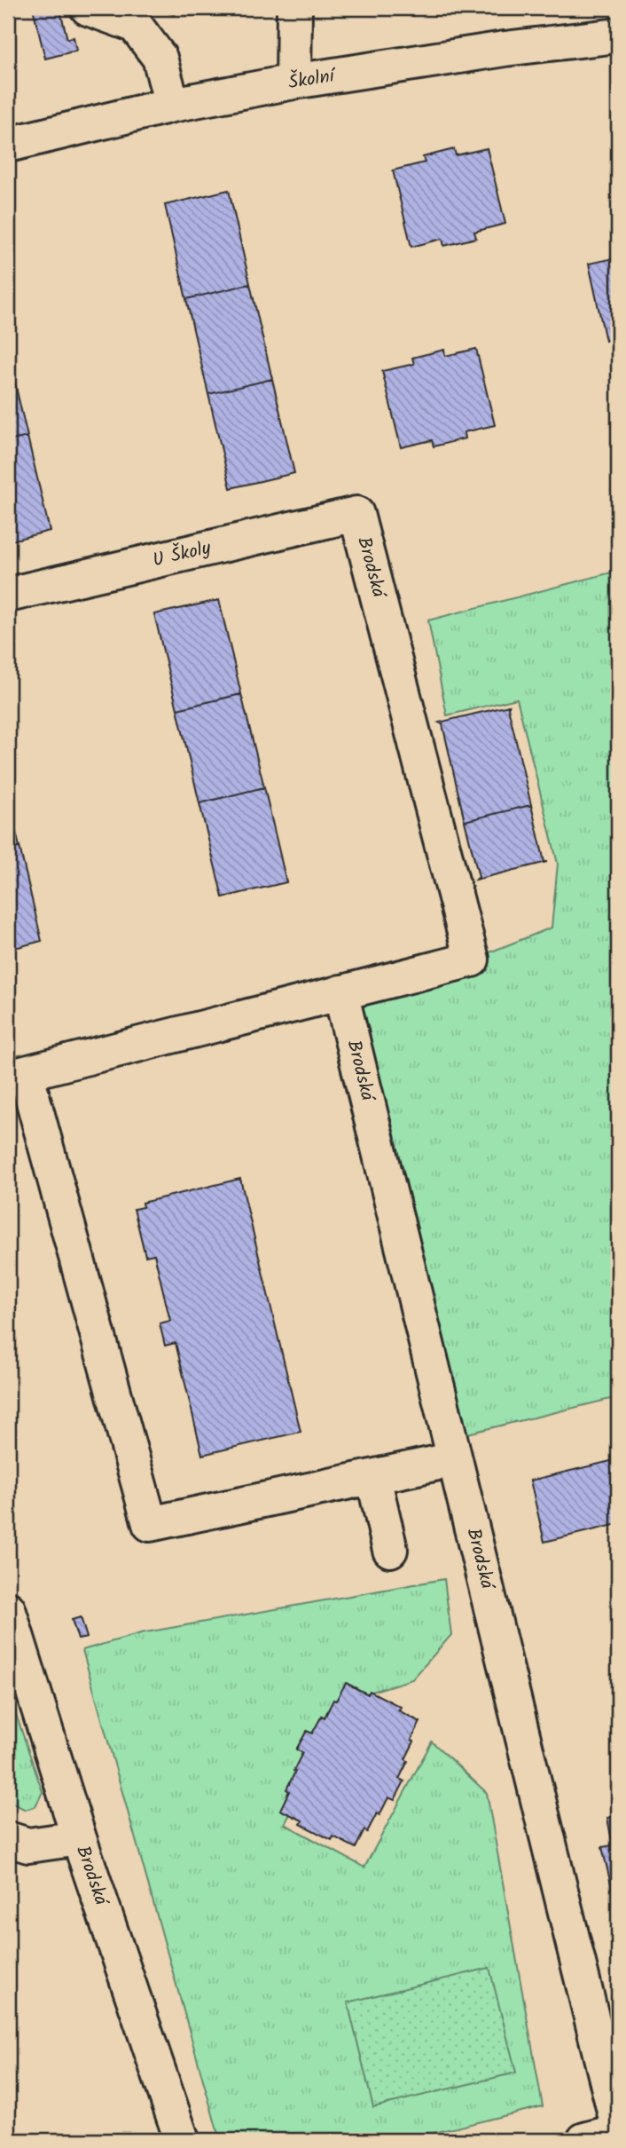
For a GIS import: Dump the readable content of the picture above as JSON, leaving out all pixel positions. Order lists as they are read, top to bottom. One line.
{"streets":{"street":["Školní","U Školy","Brodská"]},"crossings":[["U Školy","Brodská"]]}
